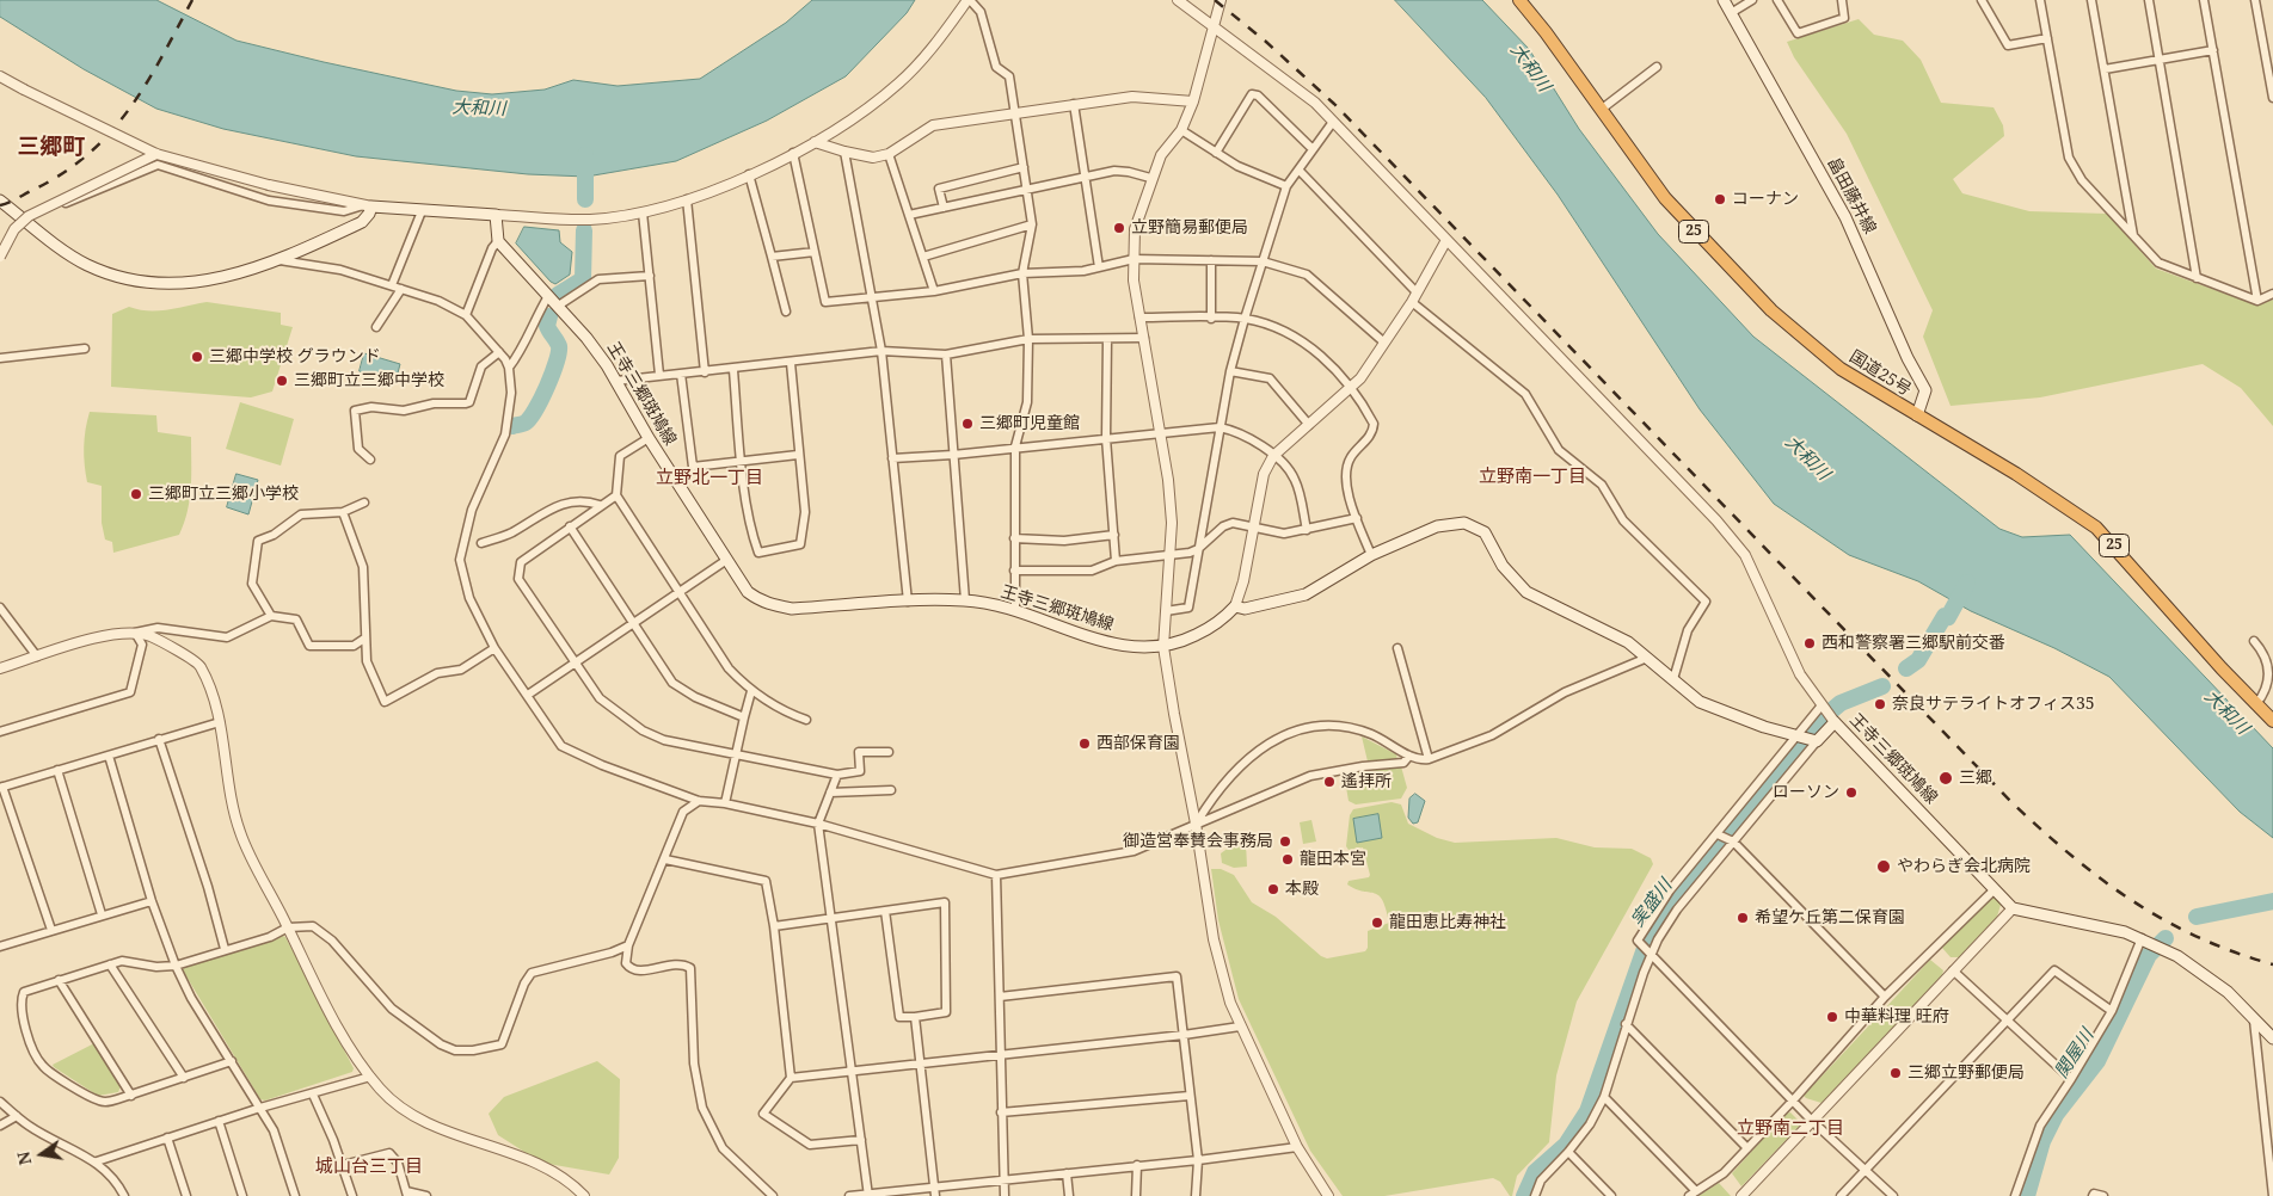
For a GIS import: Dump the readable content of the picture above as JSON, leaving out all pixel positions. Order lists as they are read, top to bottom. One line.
{"streets":{"highway":["25","国道25号"],"main road":["畠田藤井線","王寺三郷斑鳩線"]},"crossings":[["畠田藤井線","国道25号"]],"districts":["三郷町","立野南一丁目","立野北一丁目","立野南二丁目","城山台三丁目"],"water":["大和川","実盛川","関屋川"],"places":["コーナン","立野簡易郵便局","三郷中学校 グラウンド","三郷町立三郷中学校","三郷町児童館","三郷町立三郷小学校","西和警察署三郷駅前交番","奈良サテライトオフィス35","西部保育園","三郷","遙拝所","ローソン","御造営奉賛会事務局","龍田本宮","やわらぎ会北病院","本殿","希望ケ丘第二保育園","龍田恵比寿神社","中華料理 旺府","三郷立野郵便局"],"north":"left"}
